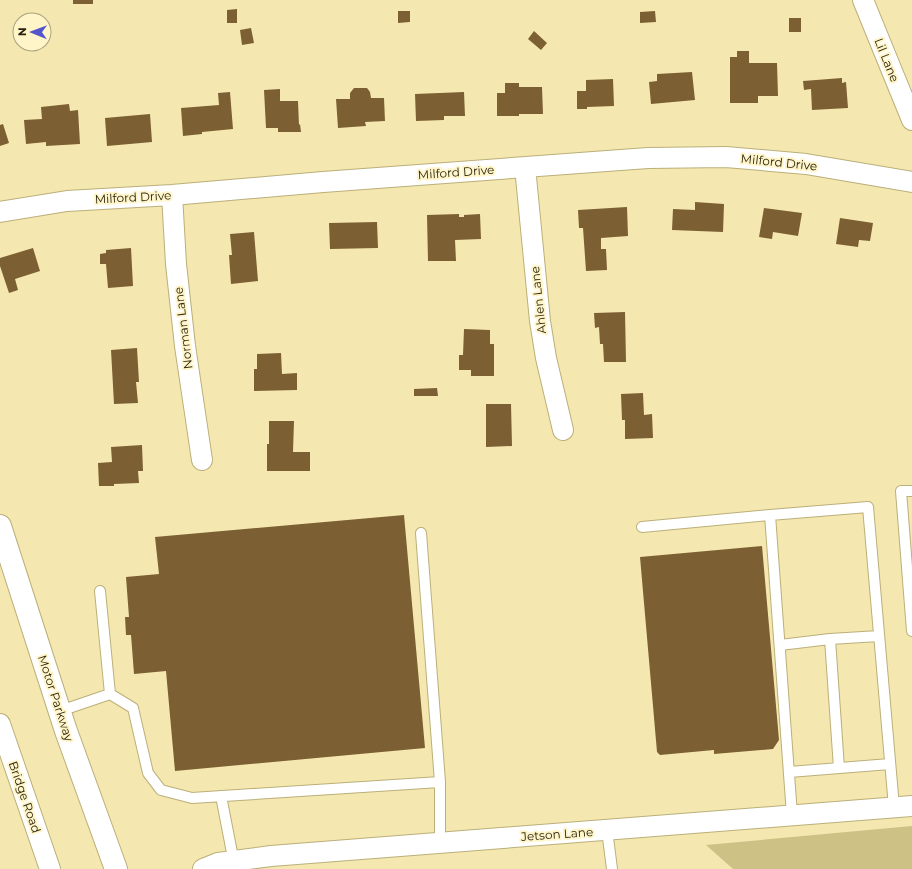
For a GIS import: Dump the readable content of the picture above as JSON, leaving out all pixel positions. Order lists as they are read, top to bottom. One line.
{"streets":{"main road":["Motor Parkway"],"street":["Lil Lane","Milford Drive","Ahlen Lane","Norman Lane","Bridge Road","Jetson Lane"]},"crossings":[["Milford Drive","Ahlen Lane"],["Milford Drive","Norman Lane"]],"north":"left"}
